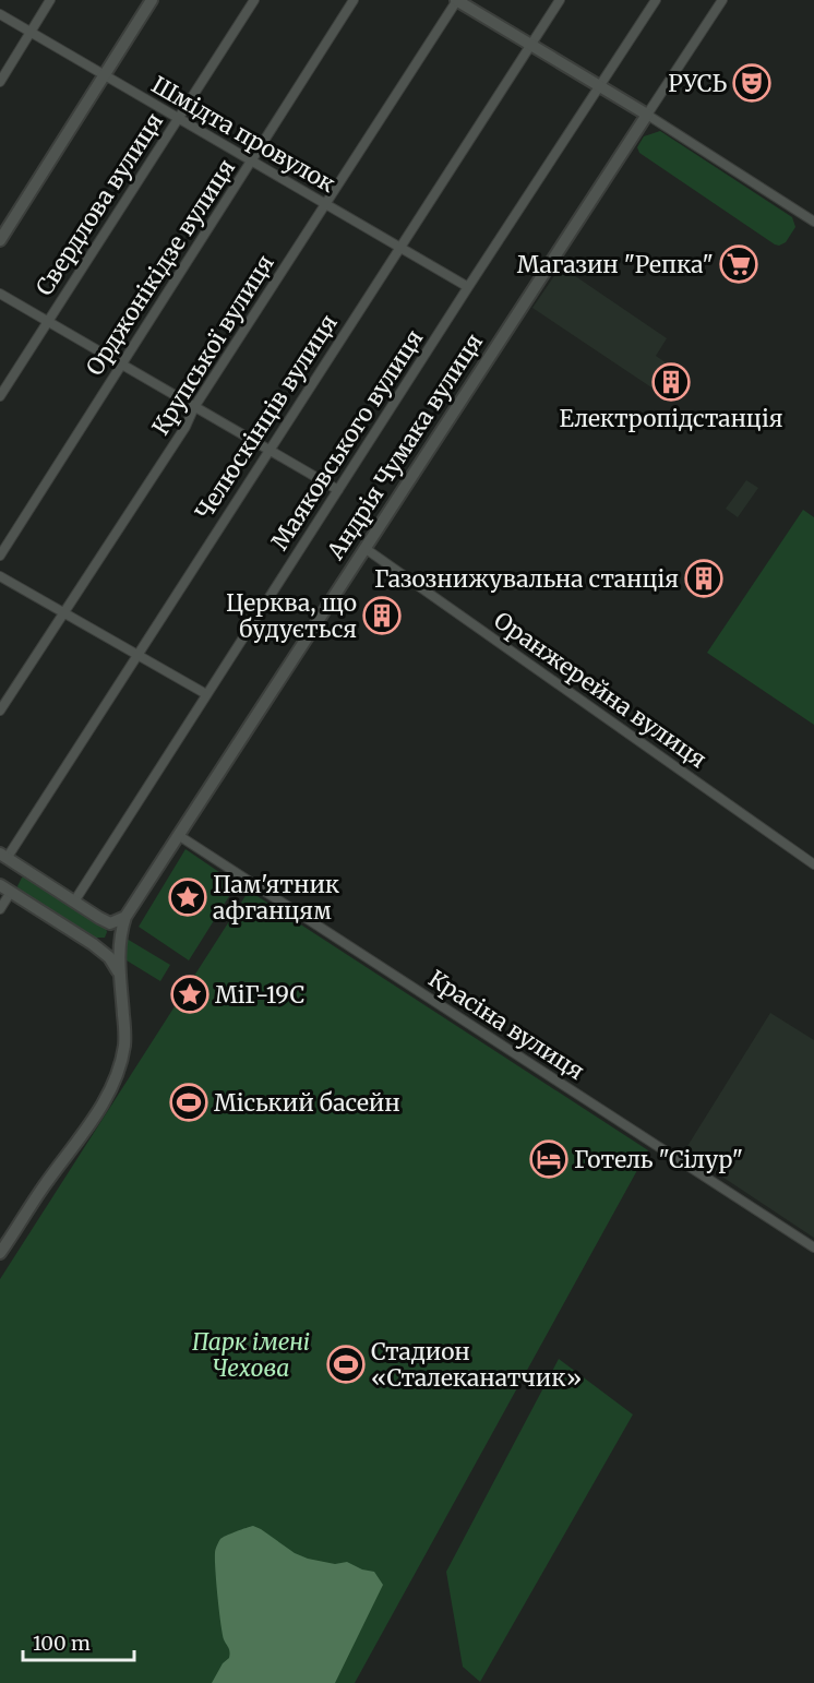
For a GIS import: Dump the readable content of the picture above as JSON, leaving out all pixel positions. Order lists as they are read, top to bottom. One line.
{"streets":{"street":["Шмідта провулок","Свердлова вулиця","Орджонікідзе вулиця","Крупської вулиця","Челюскінців вулиця","Маяковського вулиця","Андрія Чумака вулиця","Оранжерейна вулиця","Красіна вулиця"]},"crossings":[["Шмідта провулок","Свердлова вулиця"],["Шмідта провулок","Орджонікідзе вулиця"],["Шмідта провулок","Крупської вулиця"],["Шмідта провулок","Челюскінців вулиця"],["Шмідта провулок","Маяковського вулиця"],["Андрія Чумака вулиця","Оранжерейна вулиця"],["Андрія Чумака вулиця","Красіна вулиця"]],"parks":["Парк імені Чехова"],"places":{"theatre":["РУСЬ"],"supermarket":["Магазин \"Репка\""],"building":["Електропідстанція","Газознижувальна станція","Церква, що будується"],"place":["Пам'ятник афганцям","МіГ-19С"],"sports":["Міський басейн","Стадион «Сталеканатчик»"],"hotel":["Готель \"Сілур\""]},"scale_bar":"100 m"}
